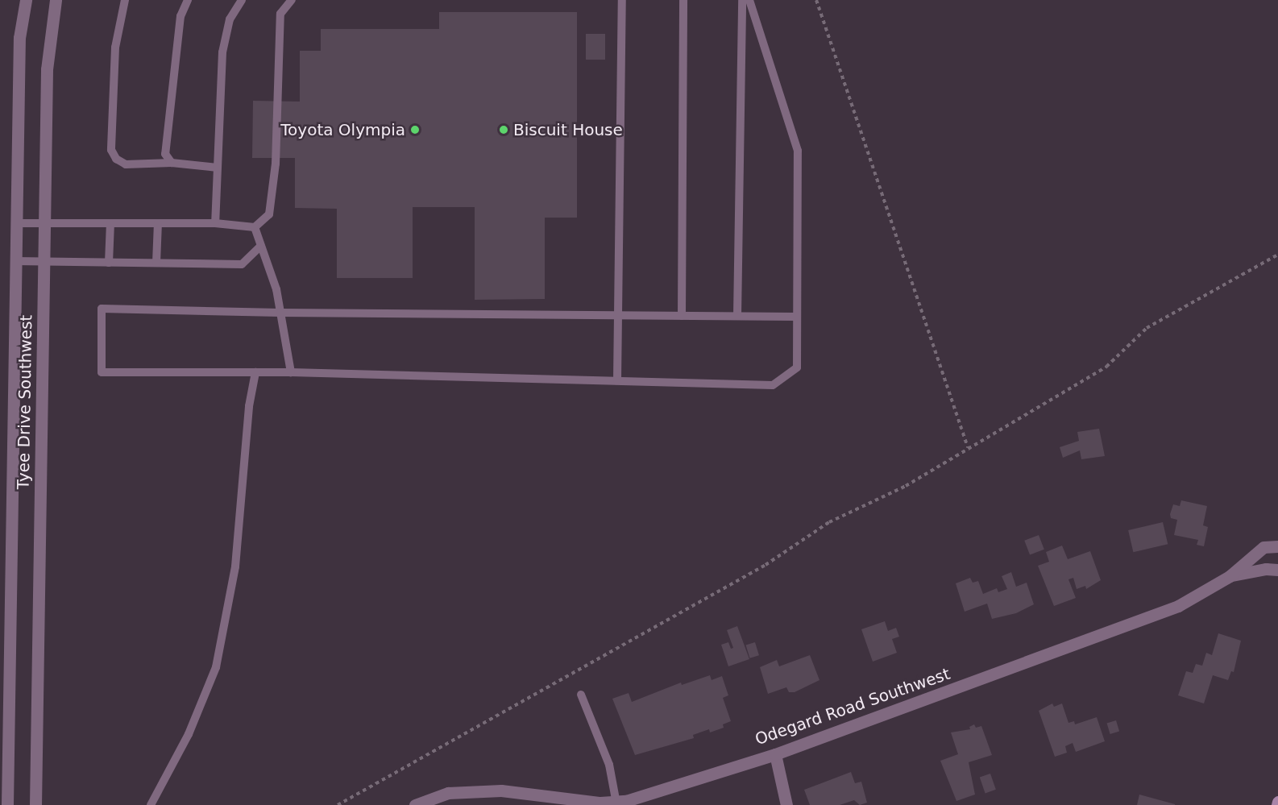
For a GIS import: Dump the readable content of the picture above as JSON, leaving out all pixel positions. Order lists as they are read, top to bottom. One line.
{"streets":{"street":["Tyee Drive Southwest","Odegard Road Southwest"]},"places":["Toyota Olympia","Biscuit House"]}
